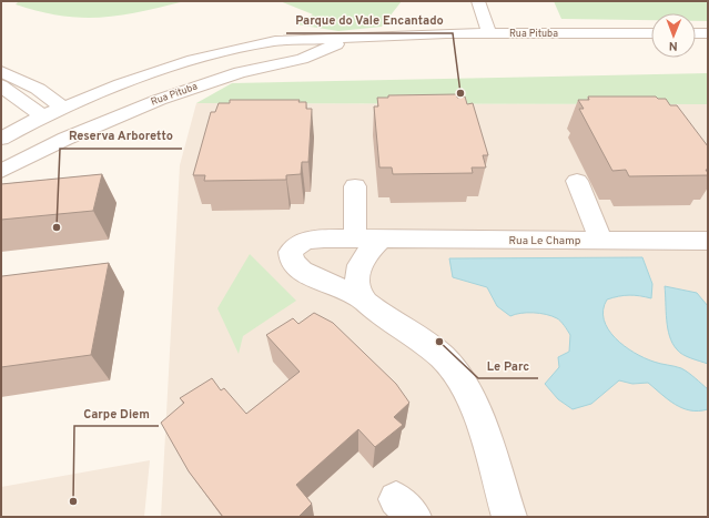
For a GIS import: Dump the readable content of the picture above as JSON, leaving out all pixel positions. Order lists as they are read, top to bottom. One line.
{"streets":{"street":["Rua Pituba","Rua Le Champ"]},"places":["Parque do Vale Encantado","Reserva Arboretto","Le Parc","Carpe Diem"],"north":"bottom"}
